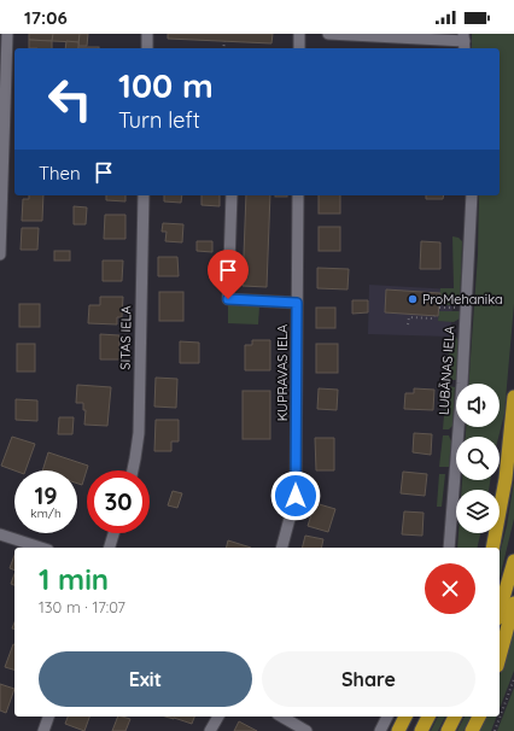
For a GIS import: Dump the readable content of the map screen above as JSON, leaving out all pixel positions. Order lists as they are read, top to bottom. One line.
{"streets":{"street":["SITAS IELA","LUBĀNAS IELA","KUPRAVAS IELA"]},"places":["ProMehanika"],"page":{"status":"17:06","turn":["100 m","Turn left"],"then":"Then","speed":"19 km/h","limit":"30","heading":["1 min","130 m · 17:07"],"buttons":["Exit","Share"]}}
